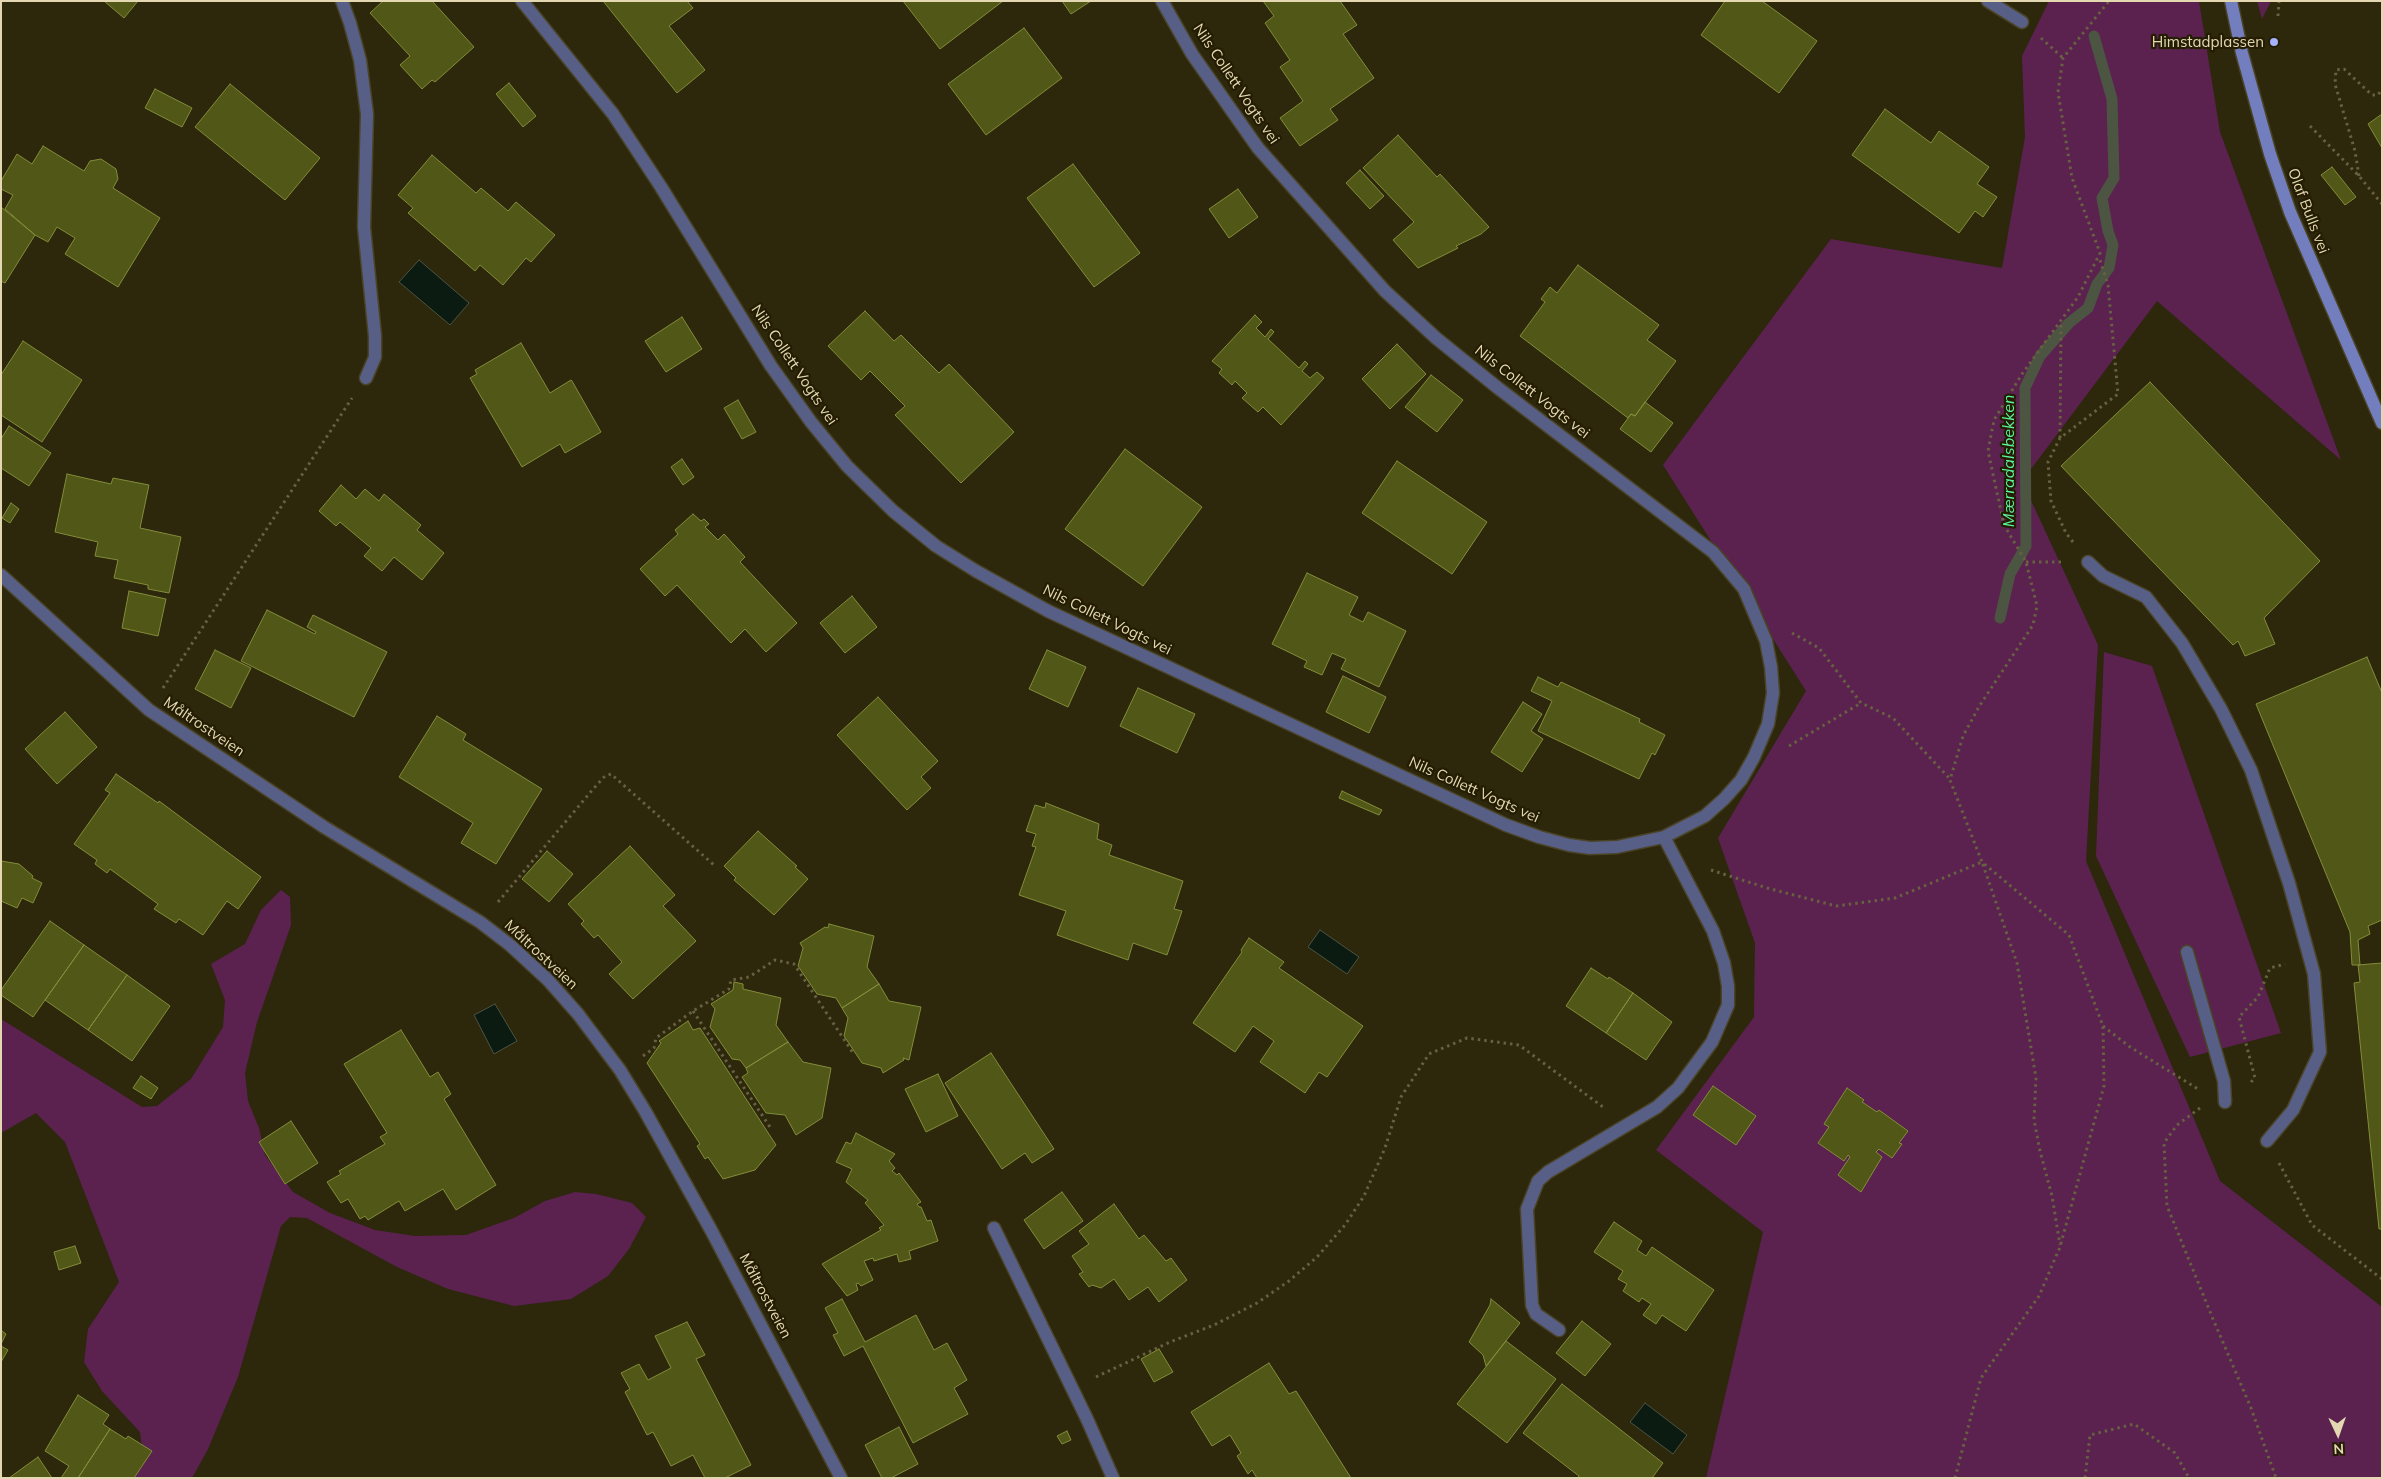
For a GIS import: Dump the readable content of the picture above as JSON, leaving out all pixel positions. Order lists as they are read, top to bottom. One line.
{"streets":{"street":["Nils Collett Vogts vei","Olaf Bulls vei","Måltrostveien"]},"water":["Mærradalsbekken"],"places":["Himstadplassen"],"north":"bottom"}
